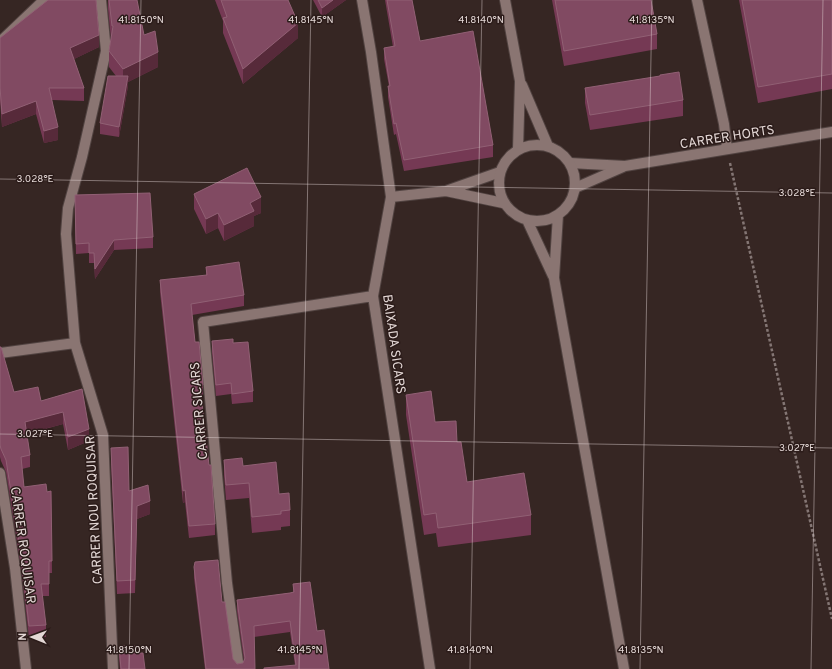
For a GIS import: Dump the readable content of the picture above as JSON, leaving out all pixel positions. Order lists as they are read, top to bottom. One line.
{"streets":{"street":["CARRER HORTS","BAIXADA SICARS","CARRER SICARS","CARRER NOU ROQUISAR","CARRER ROQUISAR"]},"crossings":[["BAIXADA SICARS","CARRER SICARS"]],"north":"left","coordinates":["41.8150°N","41.8145°N","41.8140°N","41.8135°N","3.028°E","3.027°E"]}
